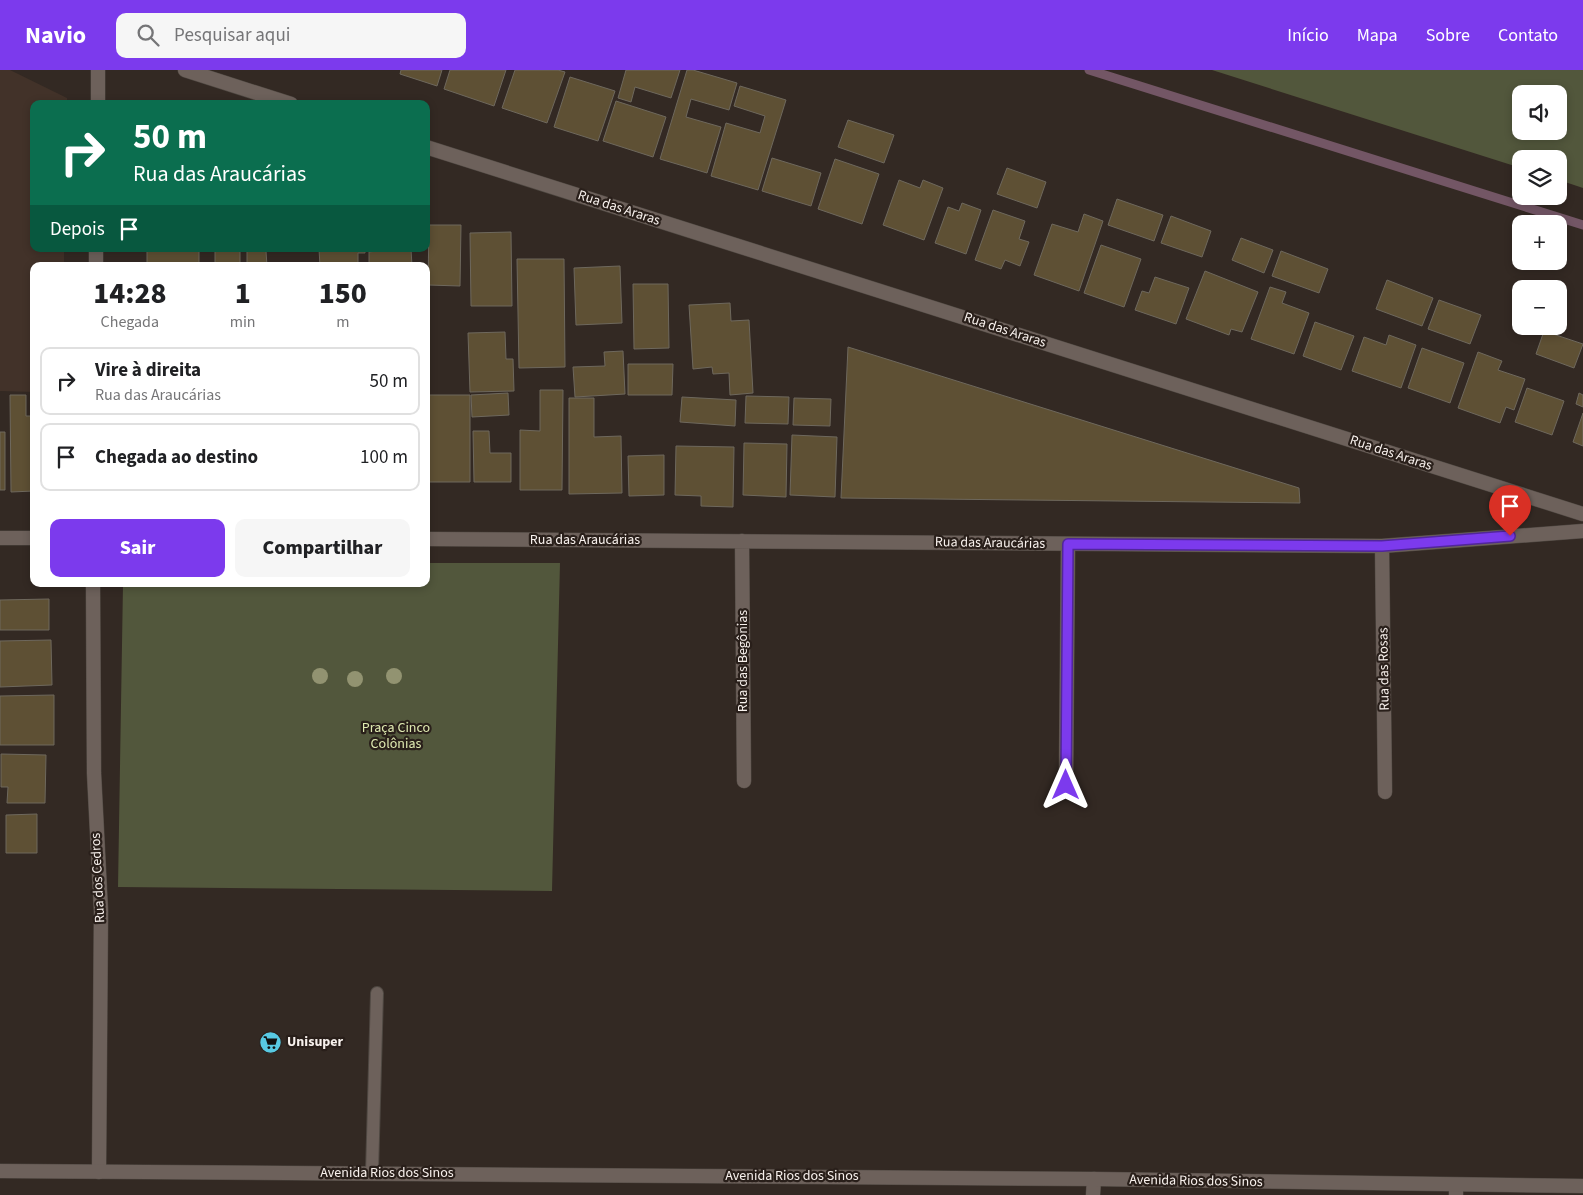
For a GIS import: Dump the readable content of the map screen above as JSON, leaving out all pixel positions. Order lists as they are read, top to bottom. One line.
{"streets":{"street":["Rua das Araras","Rua das Araucárias","Rua das Begônias","Rua das Rosas","Rua dos Cedros","Avenida Rios dos Sinos"]},"crossings":[["Rua das Araucárias","Rua das Begônias"],["Rua das Araucárias","Rua das Rosas"],["Rua dos Cedros","Avenida Rios dos Sinos"]],"parks":["Praça Cinco Colônias"],"places":{"supermarket":["Unisuper"]},"page":{"header":"Navio","search":"Pesquisar aqui","nav":["Início","Mapa","Sobre","Contato"],"map_buttons":["+","−"],"turn":["50 m","Rua das Araucárias"],"then":"Depois","eta":["14:28","Chegada","1","min","150","m"],"list":[{"name":"Vire à direita","note":"Rua das Araucárias","value":"50 m"},{"name":"Chegada ao destino","value":"100 m"}],"buttons":["Sair","Compartilhar"]}}
